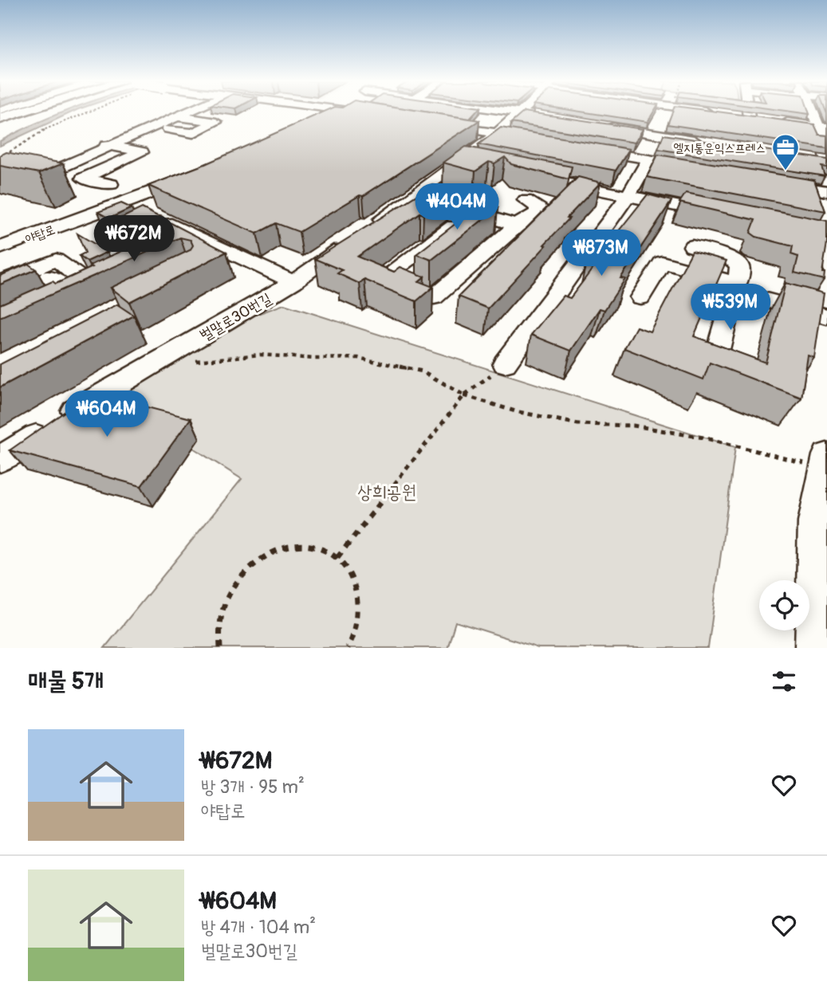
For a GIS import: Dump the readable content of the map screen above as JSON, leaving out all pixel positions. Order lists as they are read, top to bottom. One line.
{"streets":{"street":["야탑로","벌말로30번길"]},"parks":["상희공원"],"places":{"office":["엘지통운익스프레스"]},"page":{"price":["₩404M","₩672M","₩873M","₩539M","₩604M"],"heading":"매물 5개","list":[{"name":"₩672M","note":"방 3개 · 95 m² · 야탑로"},{"name":"₩604M","note":"방 4개 · 104 m² · 벌말로30번길"}]}}
